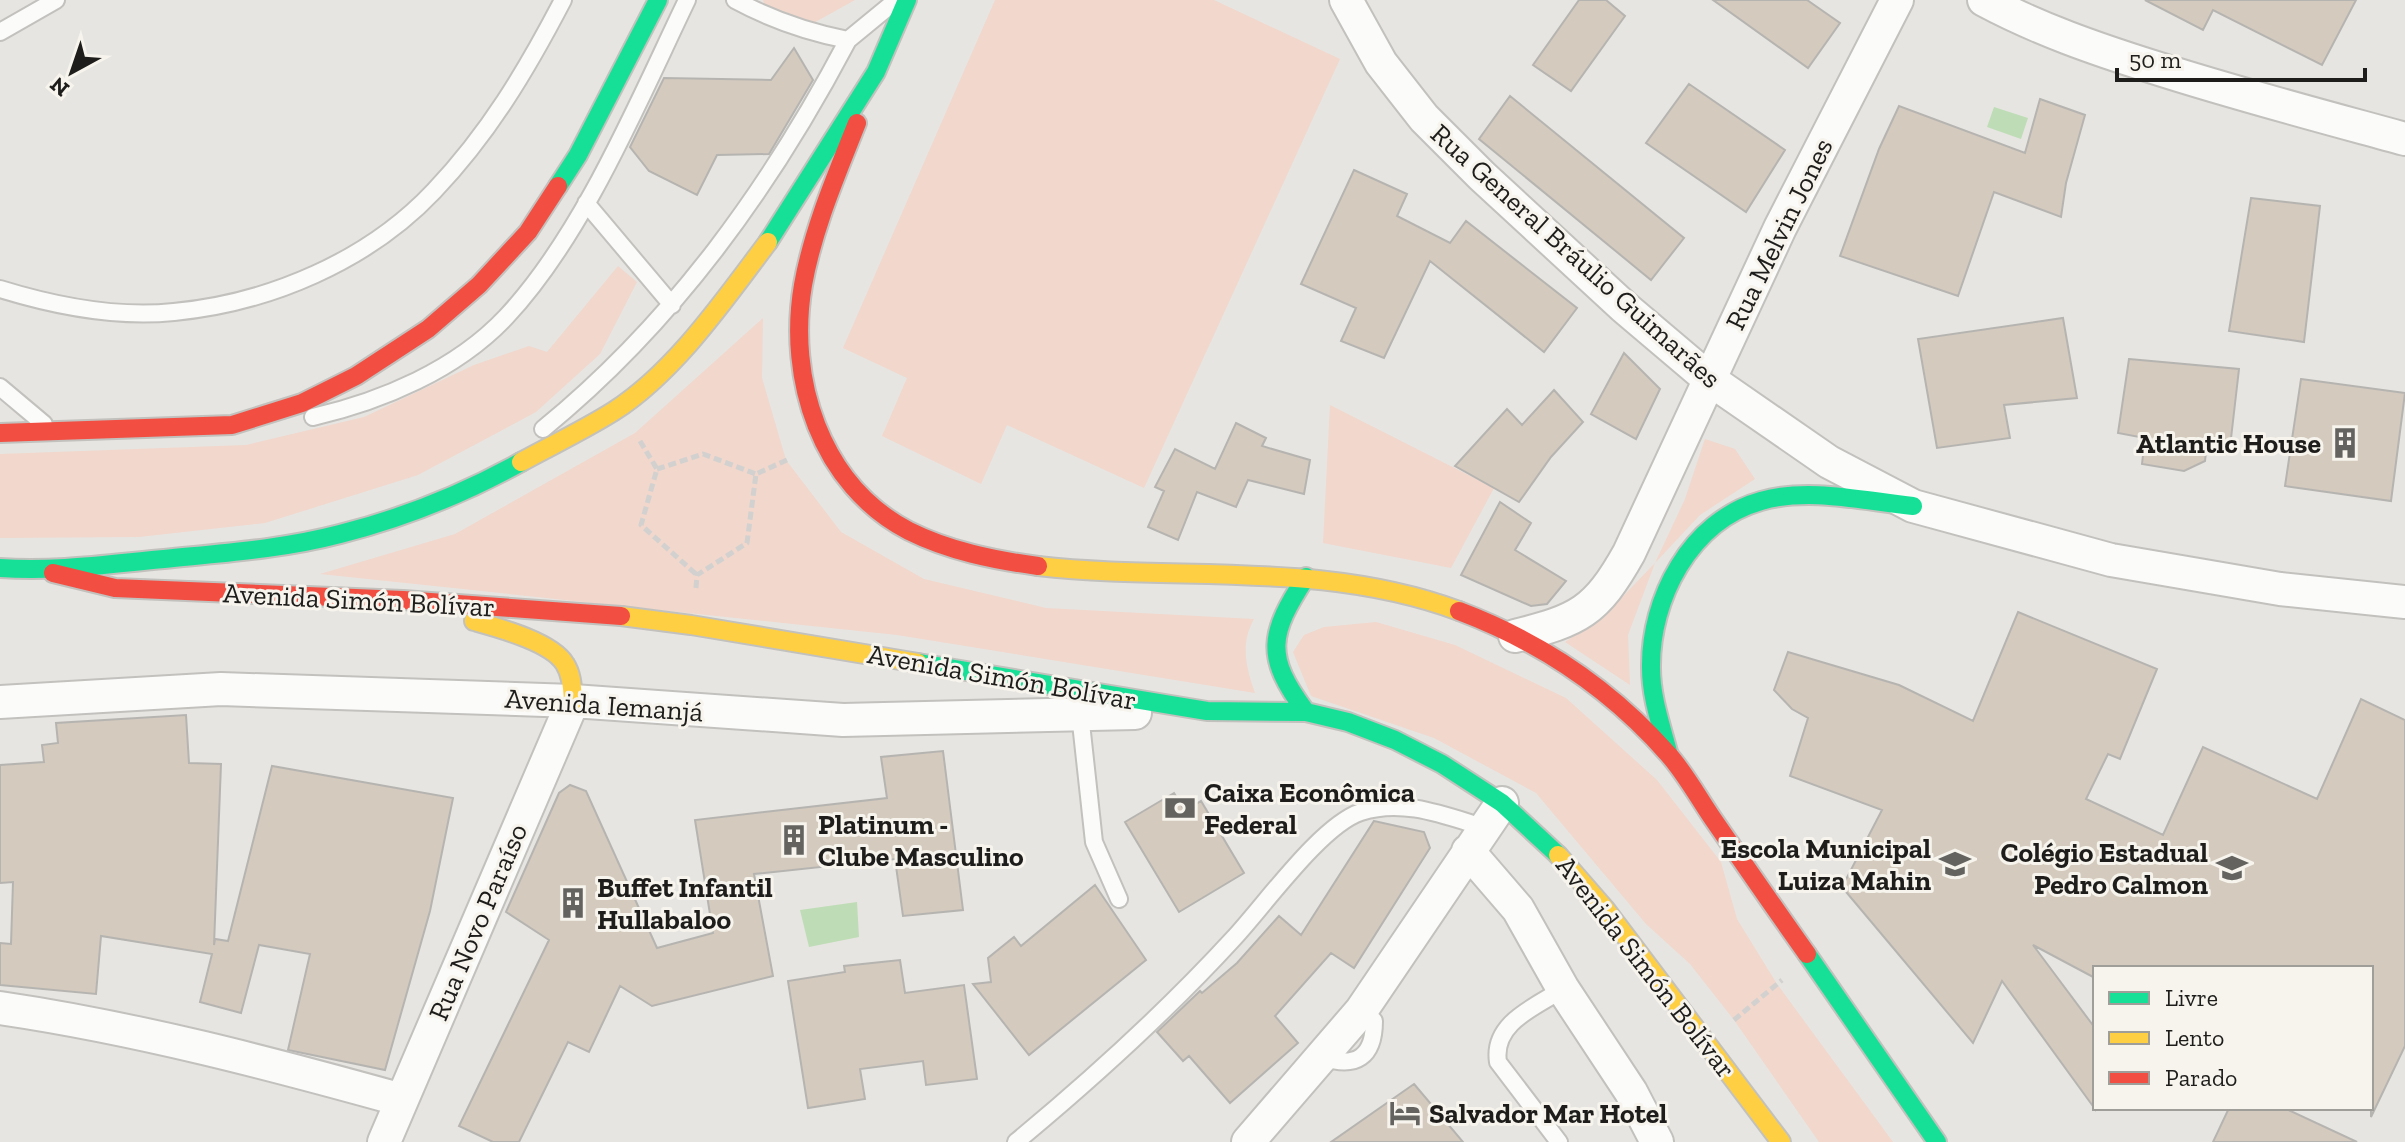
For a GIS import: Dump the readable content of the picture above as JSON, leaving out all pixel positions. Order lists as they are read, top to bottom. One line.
{"streets":{"street":["Rua Melvin Jones","Rua General Bráulio Guimarães","Avenida Simón Bolívar","Avenida Iemanjá","Rua Novo Paraíso"]},"crossings":[["Rua Melvin Jones","Rua General Bráulio Guimarães"],["Avenida Simón Bolívar","Avenida Iemanjá"],["Avenida Iemanjá","Rua Novo Paraíso"]],"places":{"building":["Atlantic House","Platinum - Clube Masculino","Buffet Infantil Hullabaloo"],"bank":["Caixa Econômica Federal"],"school or university":["Escola Municipal Luiza Mahin","Colégio Estadual Pedro Calmon"],"hotel":["Salvador Mar Hotel"]},"legend":["Livre","Lento","Parado"],"scale_bar":"50 m","north":"bottom left"}
